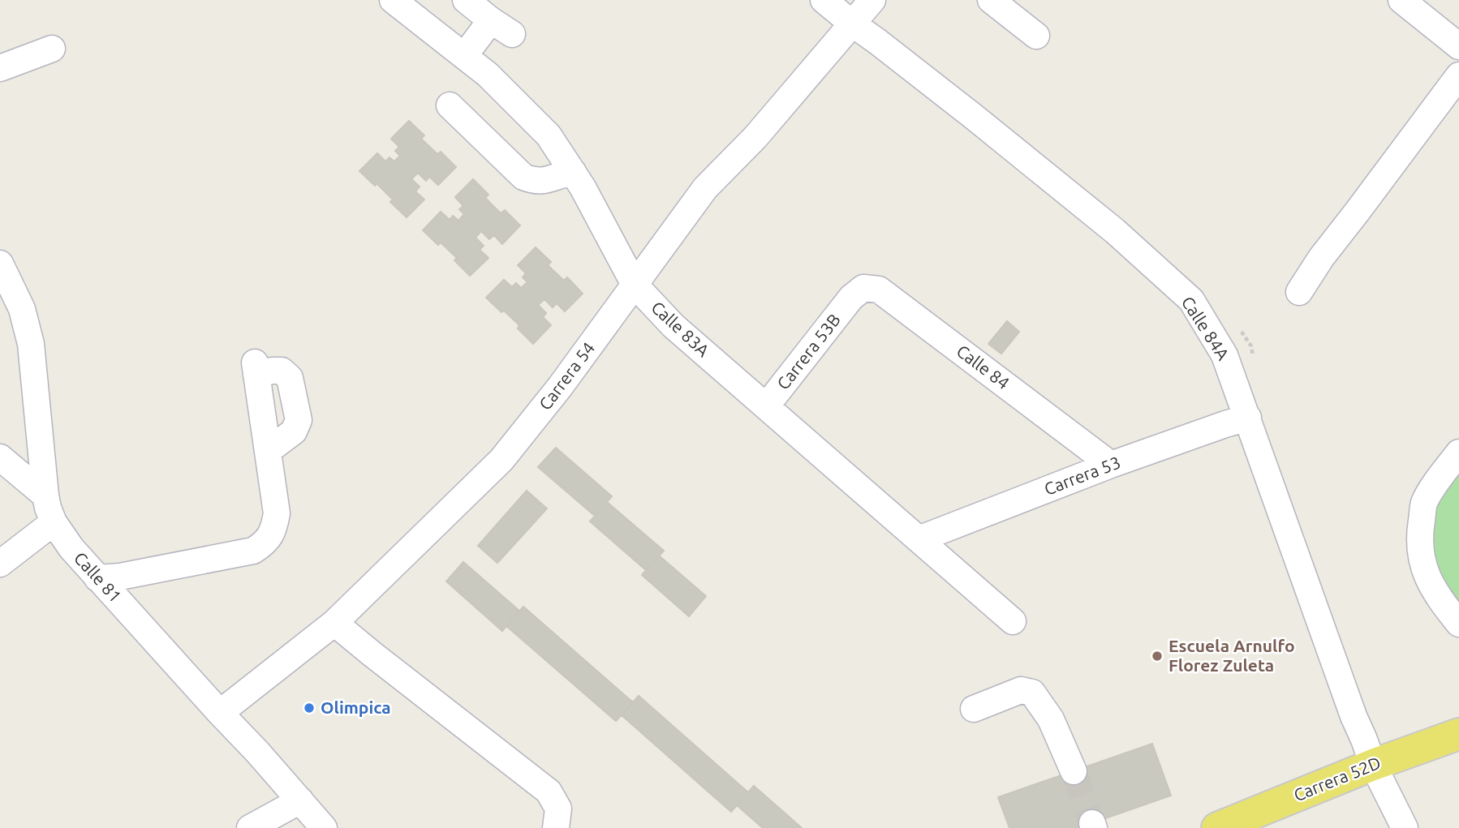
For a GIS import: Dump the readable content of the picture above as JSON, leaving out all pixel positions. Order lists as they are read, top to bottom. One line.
{"streets":{"main road":["Carrera 52D"],"street":["Calle 84A","Calle 83A","Carrera 53B","Calle 84","Carrera 54","Carrera 53","Calle 81"]},"crossings":[["Calle 84A","Carrera 54"],["Calle 84A","Carrera 53"],["Calle 84A","Carrera 52D"],["Calle 83A","Carrera 53B"],["Calle 83A","Carrera 54"],["Calle 83A","Carrera 53"],["Carrera 53B","Calle 84"],["Calle 84","Carrera 53"],["Carrera 54","Calle 81"]],"places":["Escuela Arnulfo Florez Zuleta","Olimpica"]}
